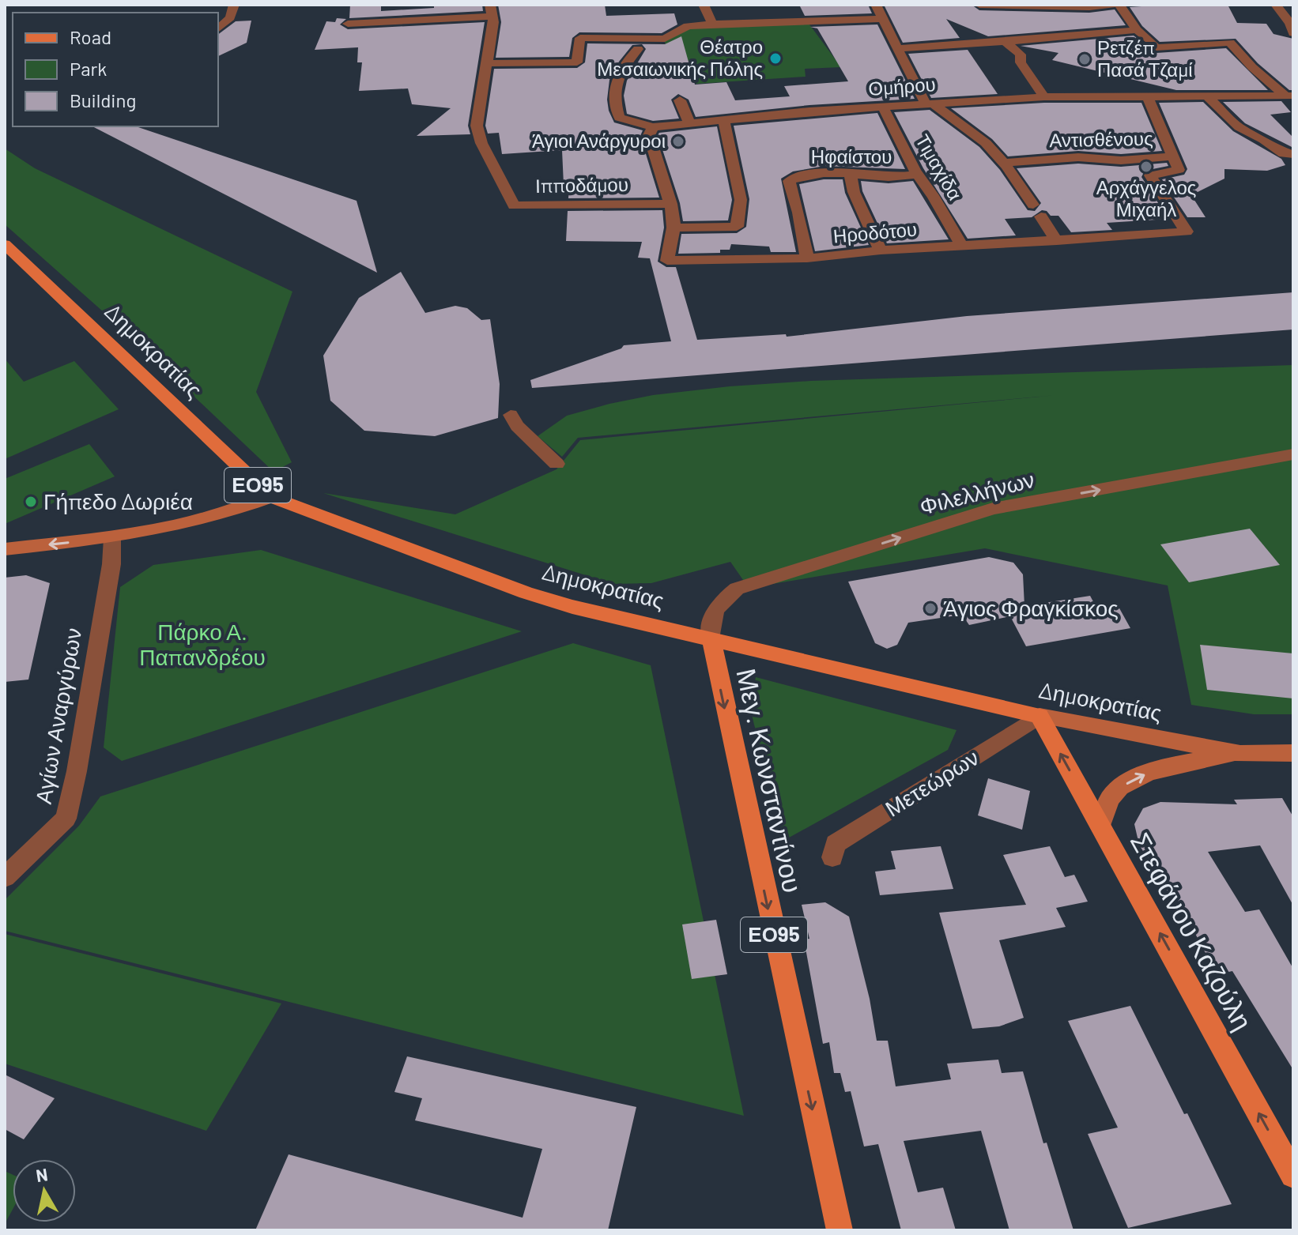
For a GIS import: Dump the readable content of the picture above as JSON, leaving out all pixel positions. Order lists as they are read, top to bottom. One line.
{"streets":{"main road":["Δημοκρατίας","ΕΟ95","Μεγ. Κωνσταντίνου","Στεφάνου Καζούλη"],"street":["Ομήρου","Αντισθένους","Ηφαίστου","Τιμαχίδα","Ιπποδάμου","Ηροδότου","Φιλελλήνων","Αγίων Αναργύρων","Μετεώρων"]},"crossings":[["Ομήρου","Αντισθένους"],["Ομήρου","Τιμαχίδα"],["Αντισθένους","Ηροδότου"],["Ηφαίστου","Τιμαχίδα"],["Ηφαίστου","Ηροδότου"],["Τιμαχίδα","Ηροδότου"],["Δημοκρατίας","Φιλελλήνων"],["Δημοκρατίας","Μεγ. Κωνσταντίνου"],["Δημοκρατίας","Μετεώρων"],["Δημοκρατίας","Στεφάνου Καζούλη"],["Φιλελλήνων","Μεγ. Κωνσταντίνου"],["Μετεώρων","Στεφάνου Καζούλη"]],"one_way":["Φιλελλήνων","Μεγ. Κωνσταντίνου","Στεφάνου Καζούλη"],"parks":["Πάρκο Α. Παπανδρέου"],"places":["Θέατρο Μεσαιωνικής Πόλης","Ρετζέπ Πασά Τζαμί","Άγιοι Ανάργυροι","Αρχάγγελος Μιχαήλ","Γήπεδο Δωριέα","Άγιος Φραγκίσκος"],"legend":["Road","Park","Building"],"north":"top"}
